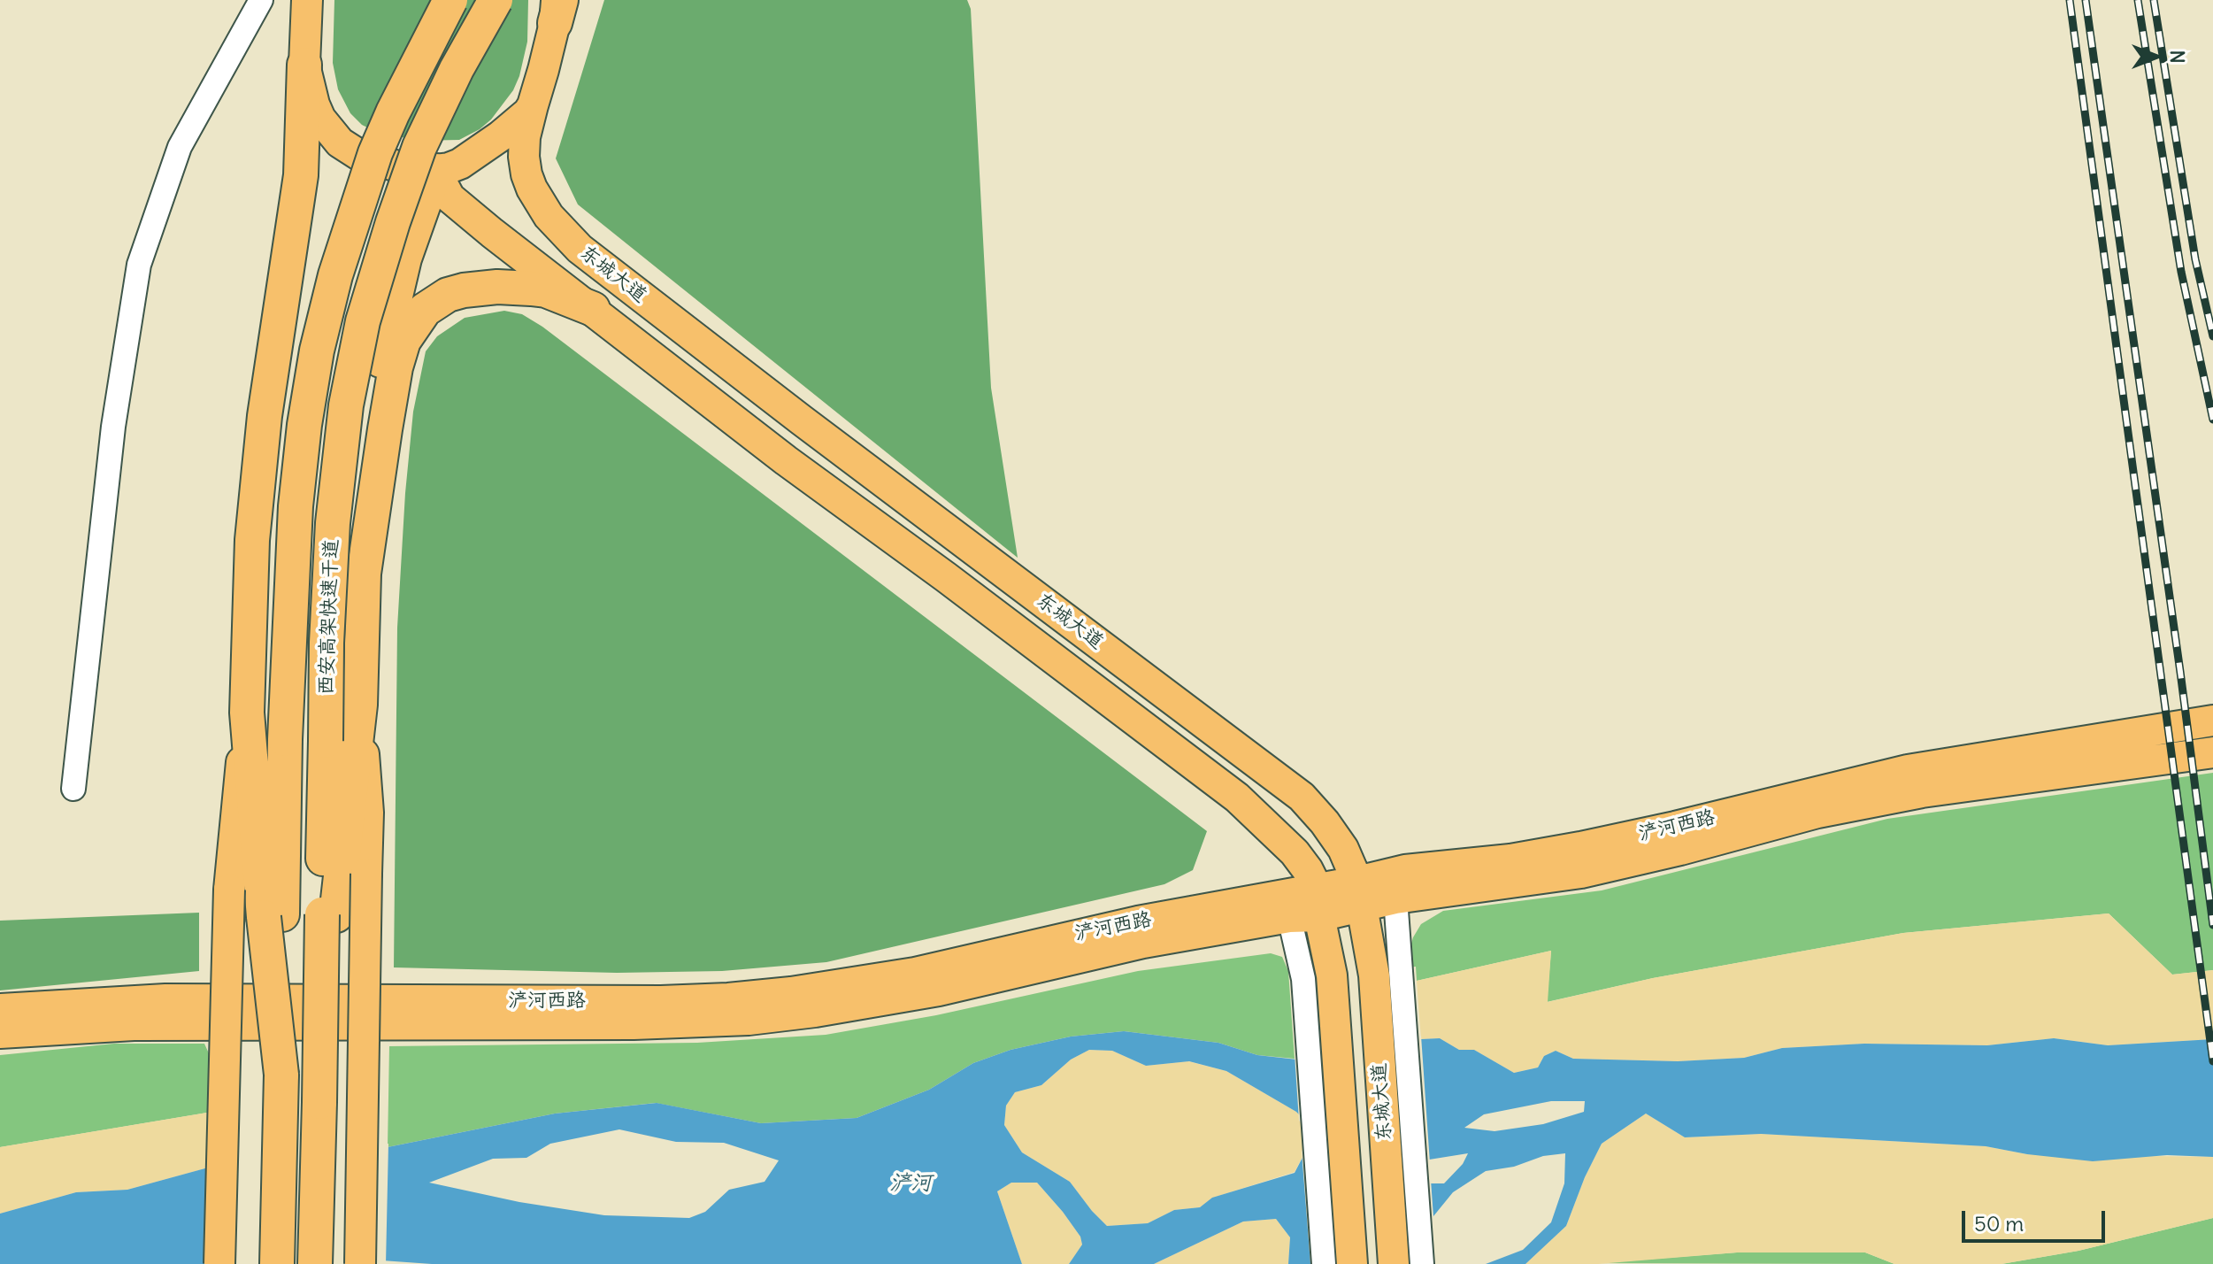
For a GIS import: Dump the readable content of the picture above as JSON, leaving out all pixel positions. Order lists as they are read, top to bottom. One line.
{"streets":{"highway":["西安高架快速干道"],"main road":["东城大道","浐河西路"]},"crossings":[["东城大道","浐河西路"]],"water":["浐河"],"scale_bar":"50 m","north":"right"}
